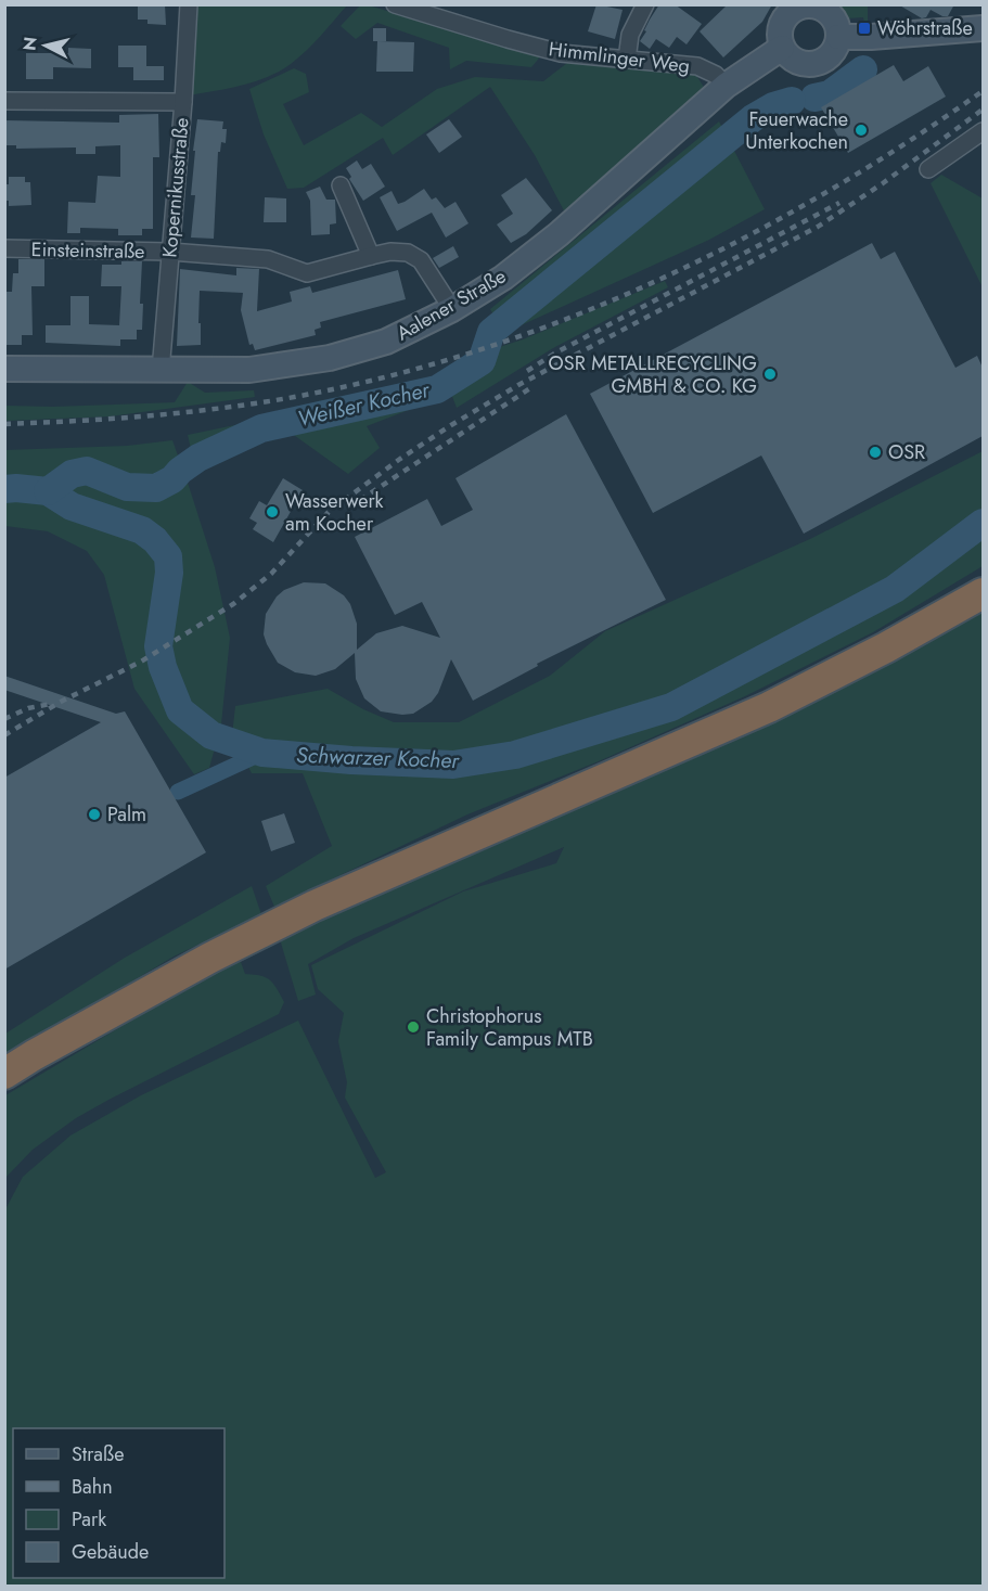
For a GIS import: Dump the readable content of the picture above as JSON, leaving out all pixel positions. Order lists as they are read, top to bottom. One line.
{"streets":{"street":["Himmlinger Weg","Kopernikusstraße","Einsteinstraße","Aalener Straße"]},"crossings":[["Himmlinger Weg","Aalener Straße"],["Kopernikusstraße","Einsteinstraße"],["Kopernikusstraße","Aalener Straße"],["Einsteinstraße","Aalener Straße"]],"water":["Weißer Kocher","Schwarzer Kocher"],"places":{"transit":["Wöhrstraße"],"other":["Feuerwache Unterkochen","OSR METALLRECYCLING GMBH & CO. KG","OSR","Wasserwerk am Kocher","Palm","Christophorus Family Campus MTB"]},"legend":["Straße","Bahn","Park","Gebäude"],"north":"left"}
